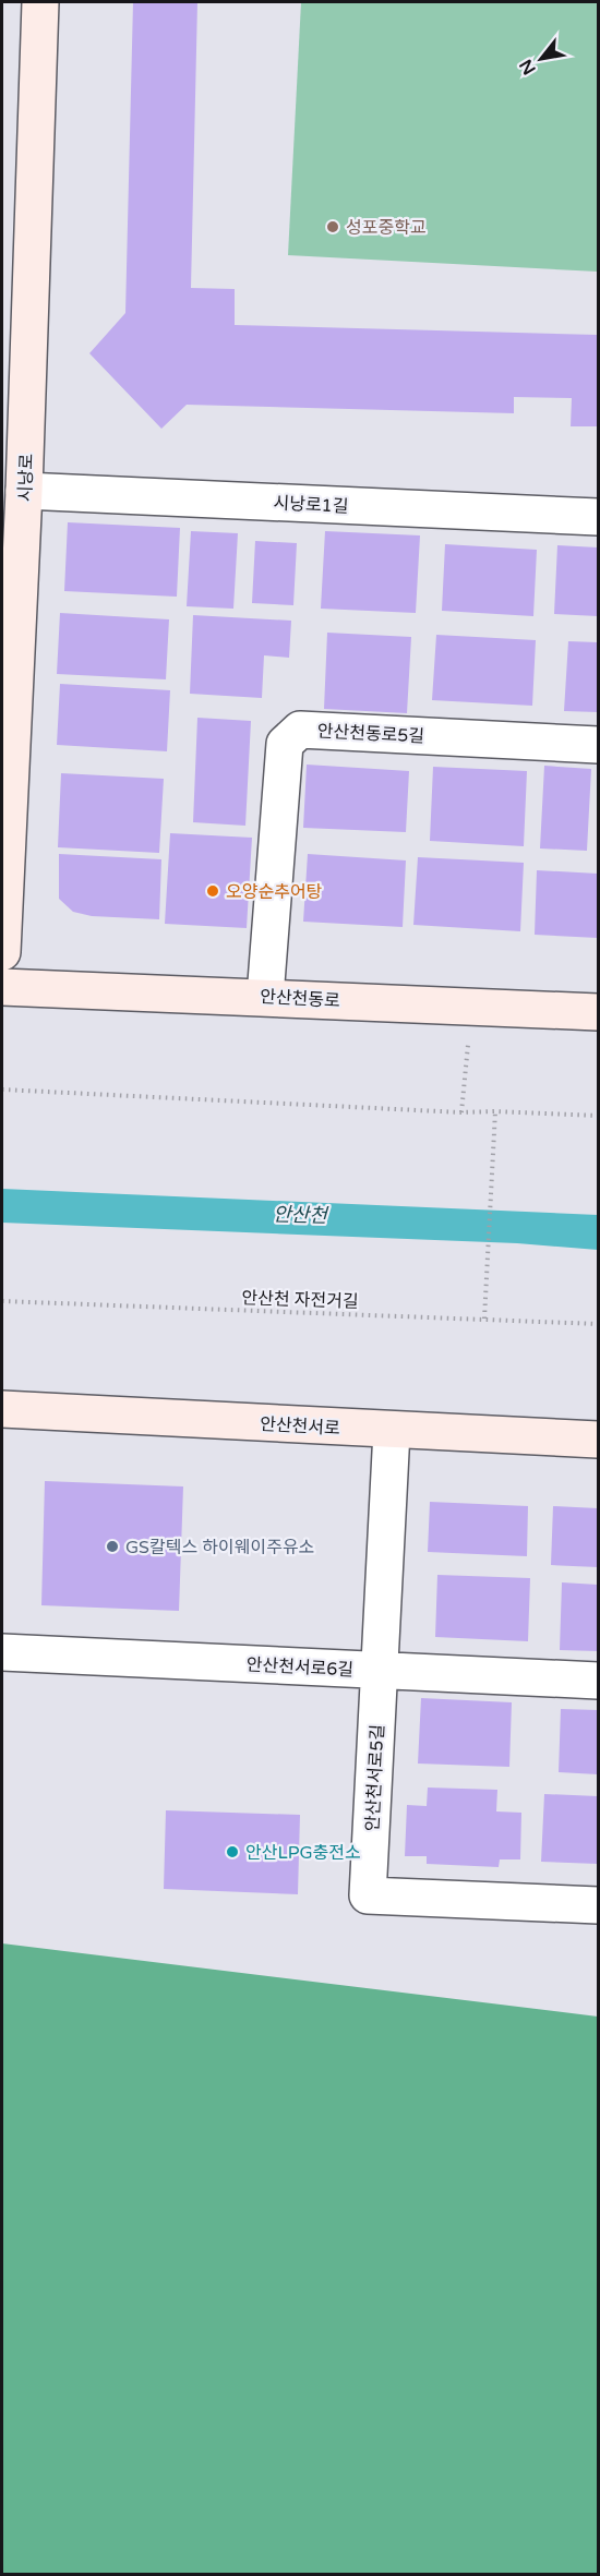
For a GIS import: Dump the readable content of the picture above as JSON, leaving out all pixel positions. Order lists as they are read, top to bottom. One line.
{"streets":{"street":["시낭로","시낭로1길","안산천동로5길","안산천동로","안산천서로","안산천서로6길","안산천서로5길"],"path":["안산천 자전거길"]},"crossings":[["시낭로","시낭로1길"],["안산천동로5길","안산천동로"],["안산천서로","안산천서로5길"],["안산천서로6길","안산천서로5길"]],"water":["안산천"],"places":["성포중학교","오양순추어탕","GS칼텍스 하이웨이주유소","안산LPG충전소"],"north":"bottom left"}
